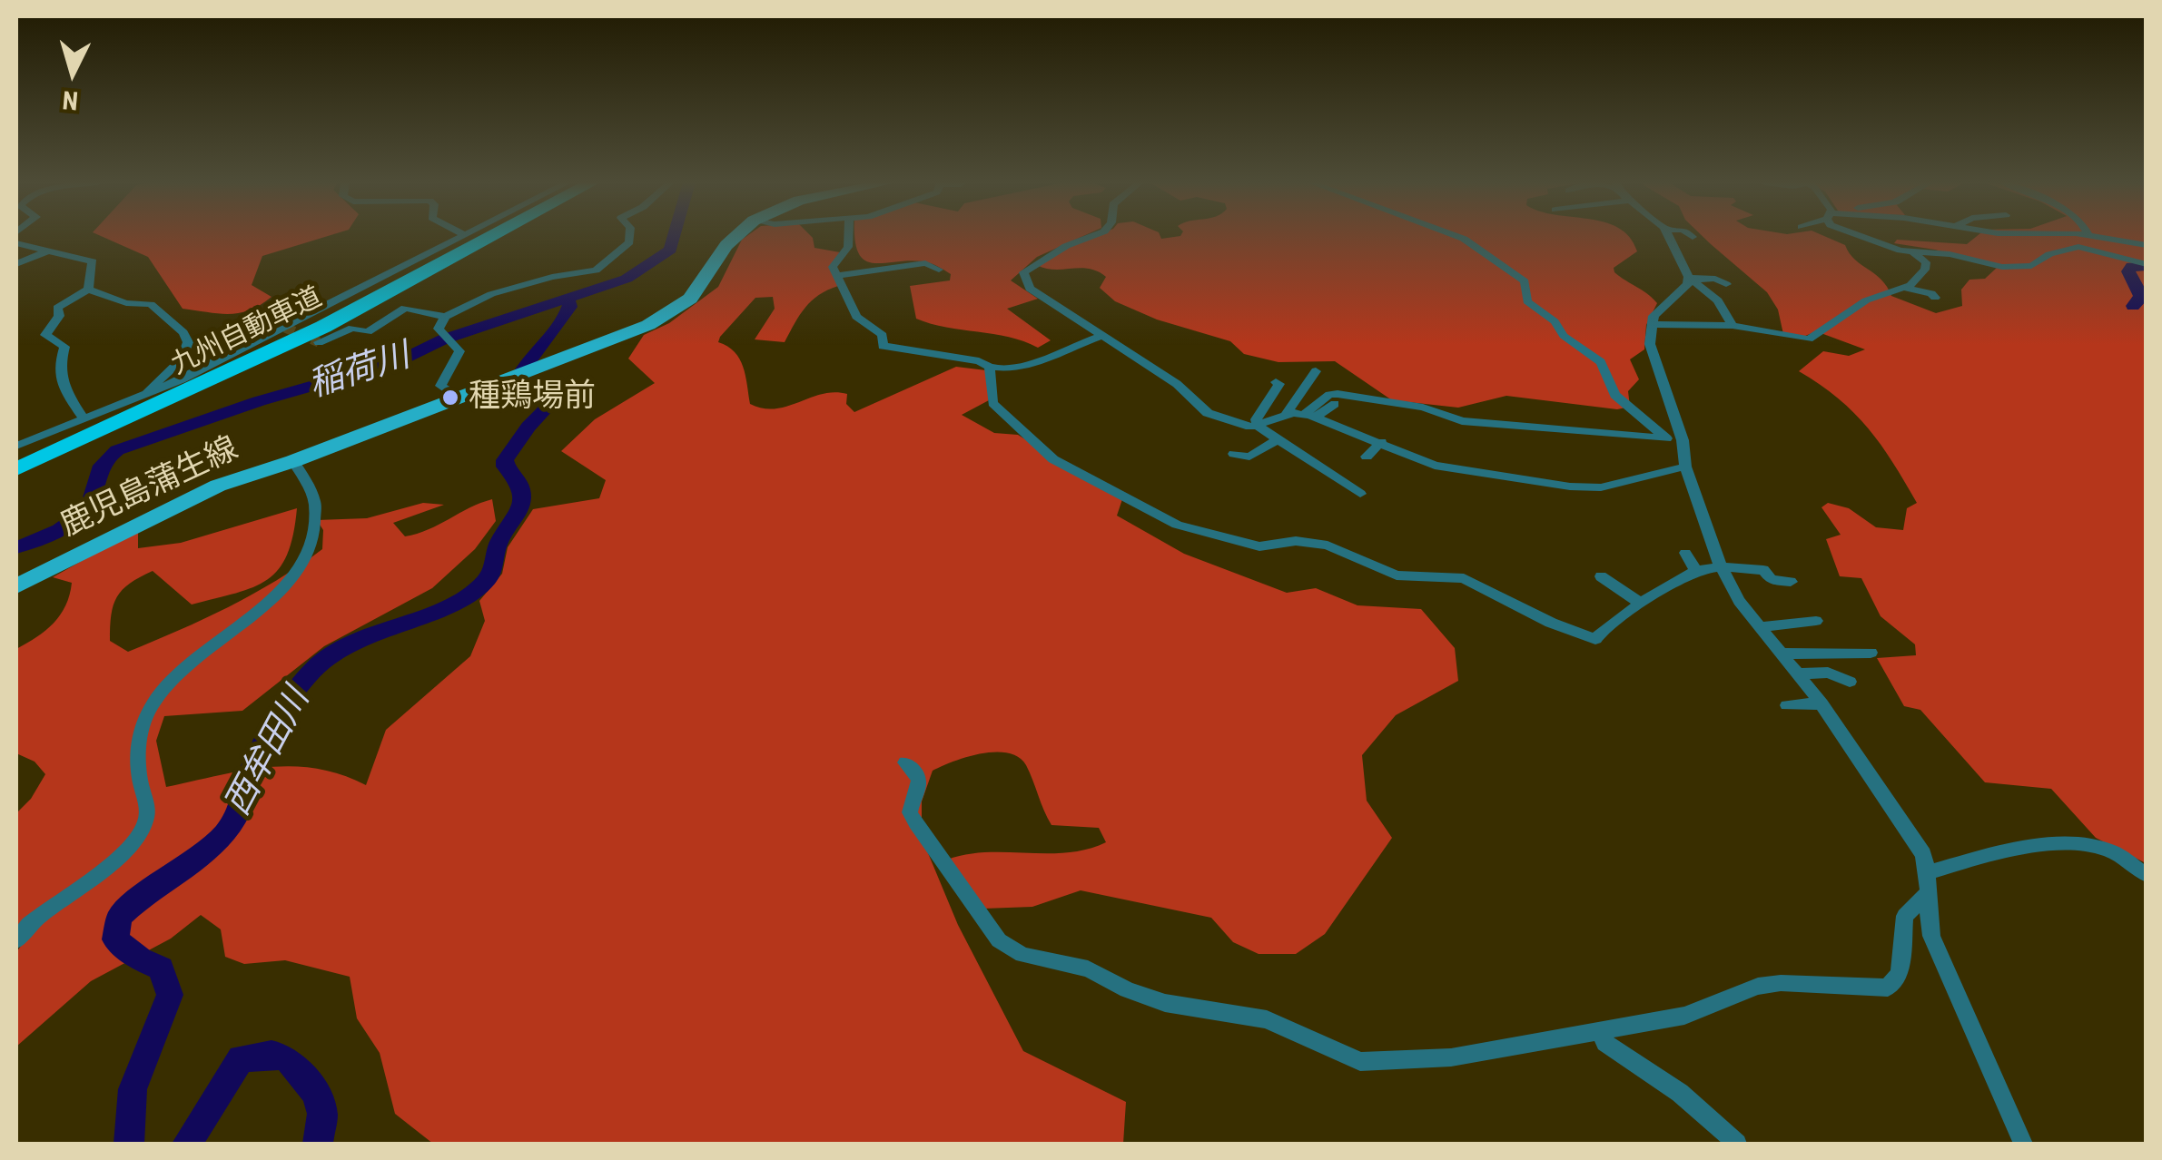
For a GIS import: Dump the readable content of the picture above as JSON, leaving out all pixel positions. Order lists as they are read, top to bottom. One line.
{"streets":{"highway":["九州自動車道"],"main road":["鹿児島蒲生線"]},"water":["稲荷川","西牟田川"],"places":["種鶏場前"],"north":"bottom"}
